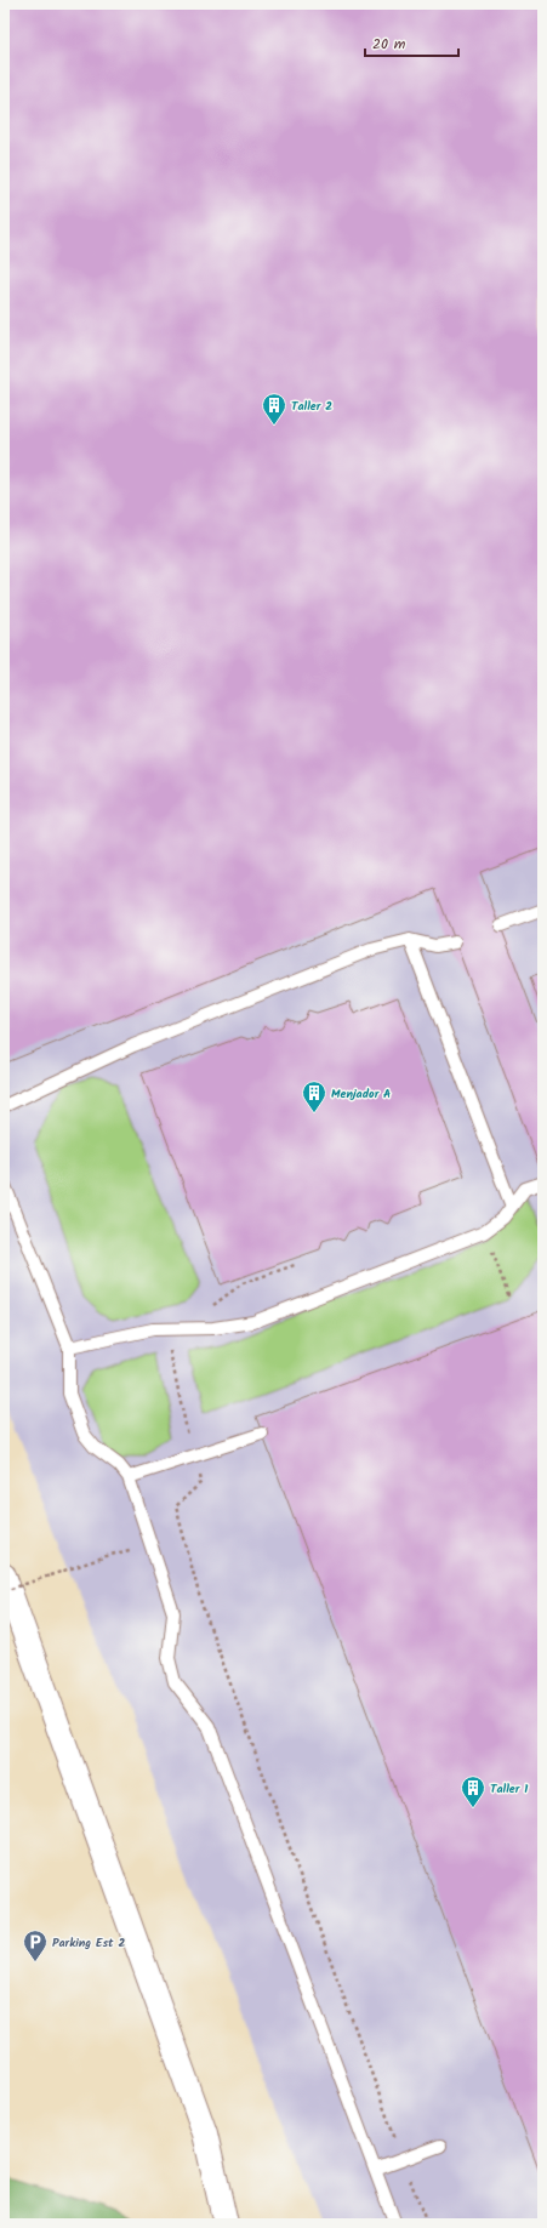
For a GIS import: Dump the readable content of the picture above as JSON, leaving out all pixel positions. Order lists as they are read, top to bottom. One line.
{"places":{"building":["Taller 2","Menjador A","Taller 1"],"parking":["Parking Est 2"]},"scale_bar":"20 m"}
